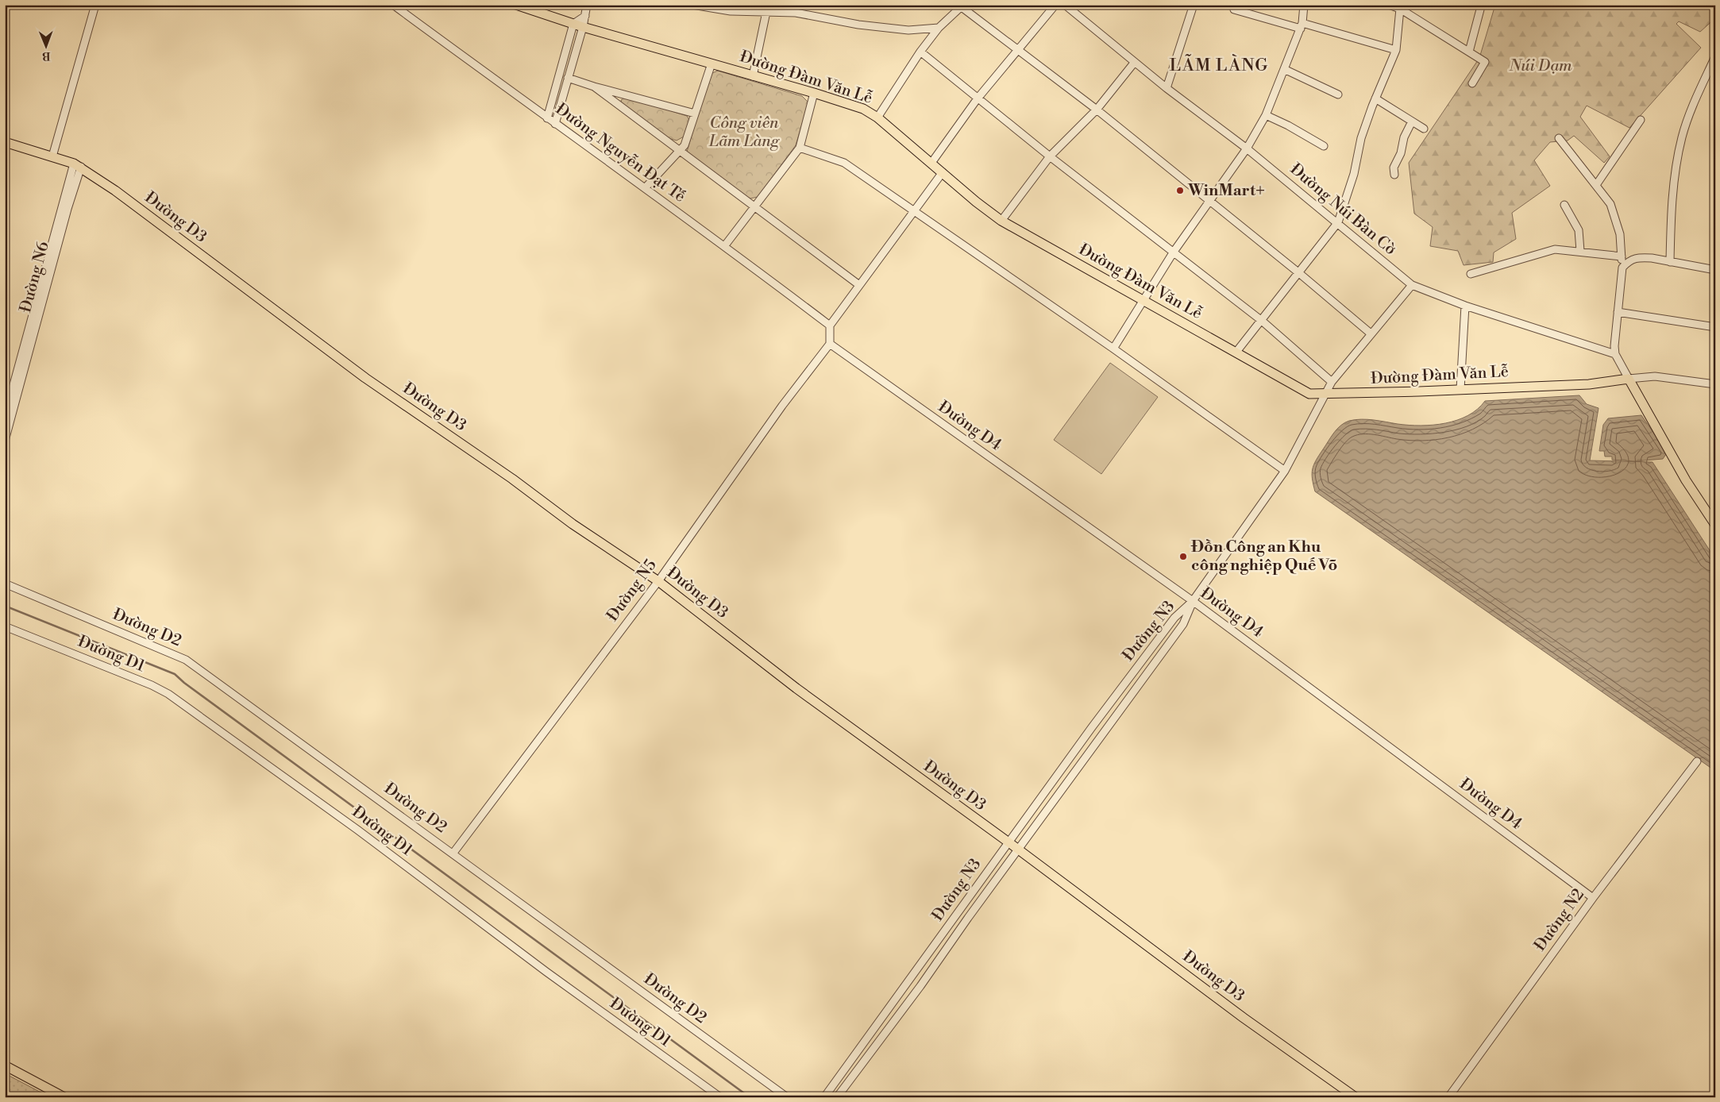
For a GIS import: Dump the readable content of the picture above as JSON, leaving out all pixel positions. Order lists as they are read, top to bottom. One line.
{"streets":{"main road":["Đường Đàm Văn Lễ","Đường D3"],"street":["Đường Nguyễn Đạt Tế","Đường Núi Bàn Cờ","Đường N6","Đường D4","Đường N5","Đường D2","Đường N3","Đường D1","Đường N2"]},"crossings":[["Đường D3","Đường N6"],["Đường D3","Đường N5"],["Đường D3","Đường N3"],["Đường D4","Đường N5"],["Đường D4","Đường N3"],["Đường D4","Đường N2"],["Đường N5","Đường D2"]],"districts":["LÃM LÀNG"],"parks":["Núi Dạm","Công viên Lãm Làng"],"places":["WinMart+","Đồn Công an Khu công nghiệp Quế Võ"],"north":"bottom"}
